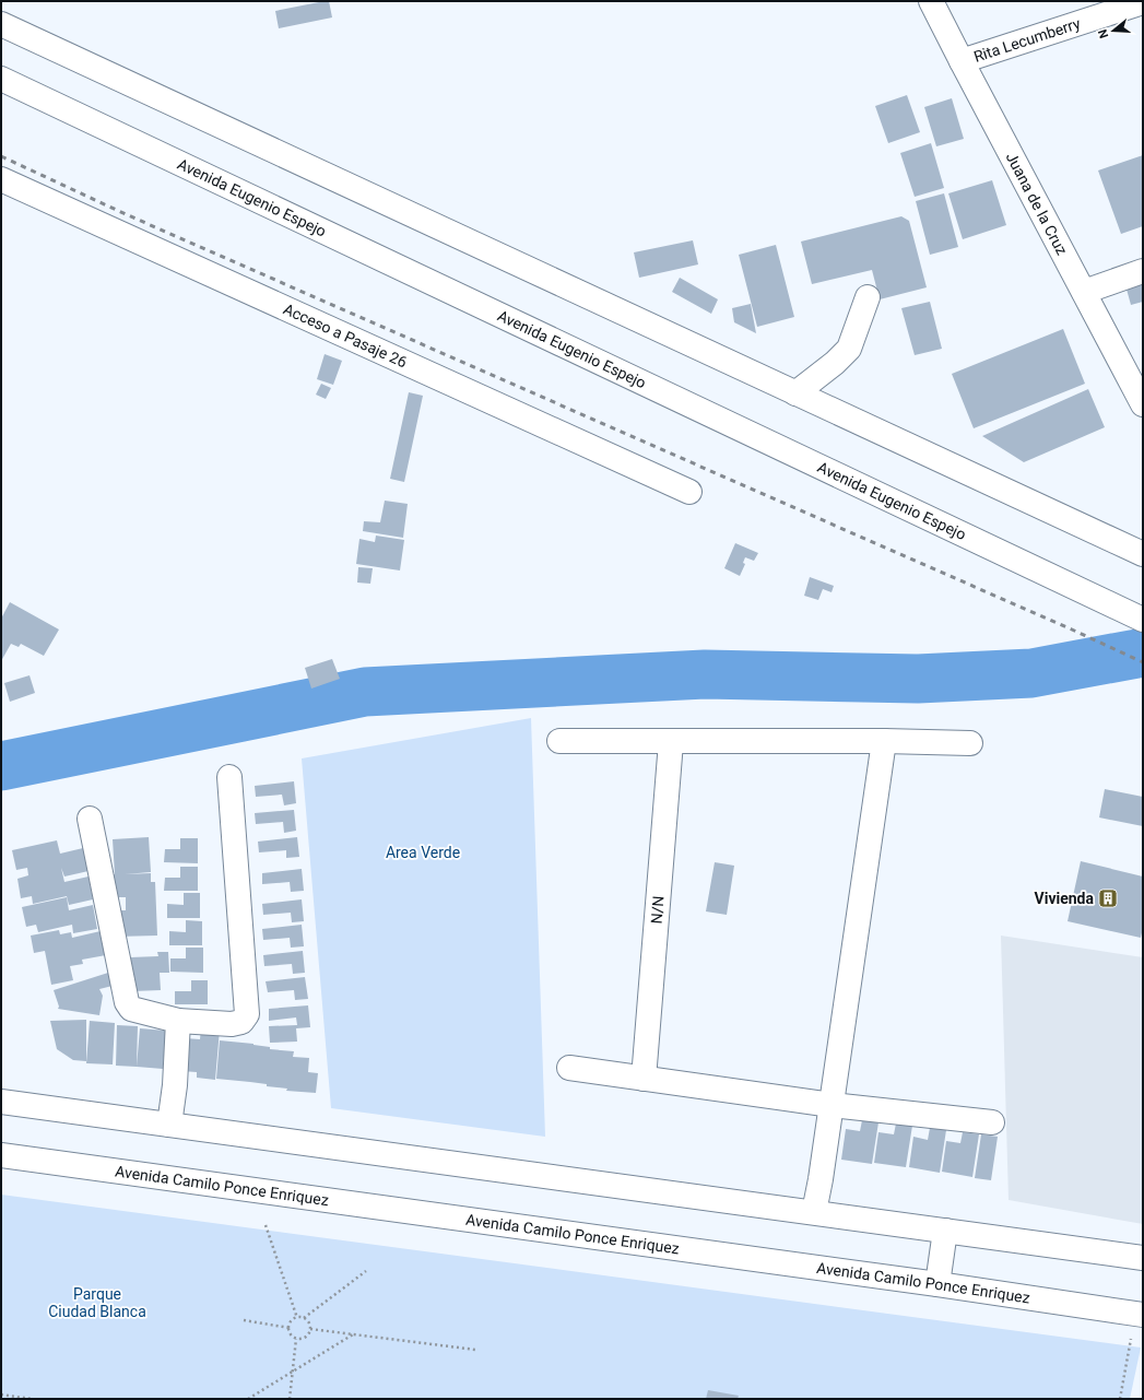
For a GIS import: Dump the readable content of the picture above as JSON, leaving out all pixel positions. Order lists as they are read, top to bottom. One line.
{"streets":{"main road":["Rita Lecumberry","Avenida Eugenio Espejo","Juana de la Cruz","Acceso a Pasaje 26","N/N","Avenida Camilo Ponce Enriquez"]},"crossings":[["Rita Lecumberry","Juana de la Cruz"]],"parks":["Area Verde","Parque Ciudad Blanca"],"places":{"building":["Vivienda"]},"north":"left"}
